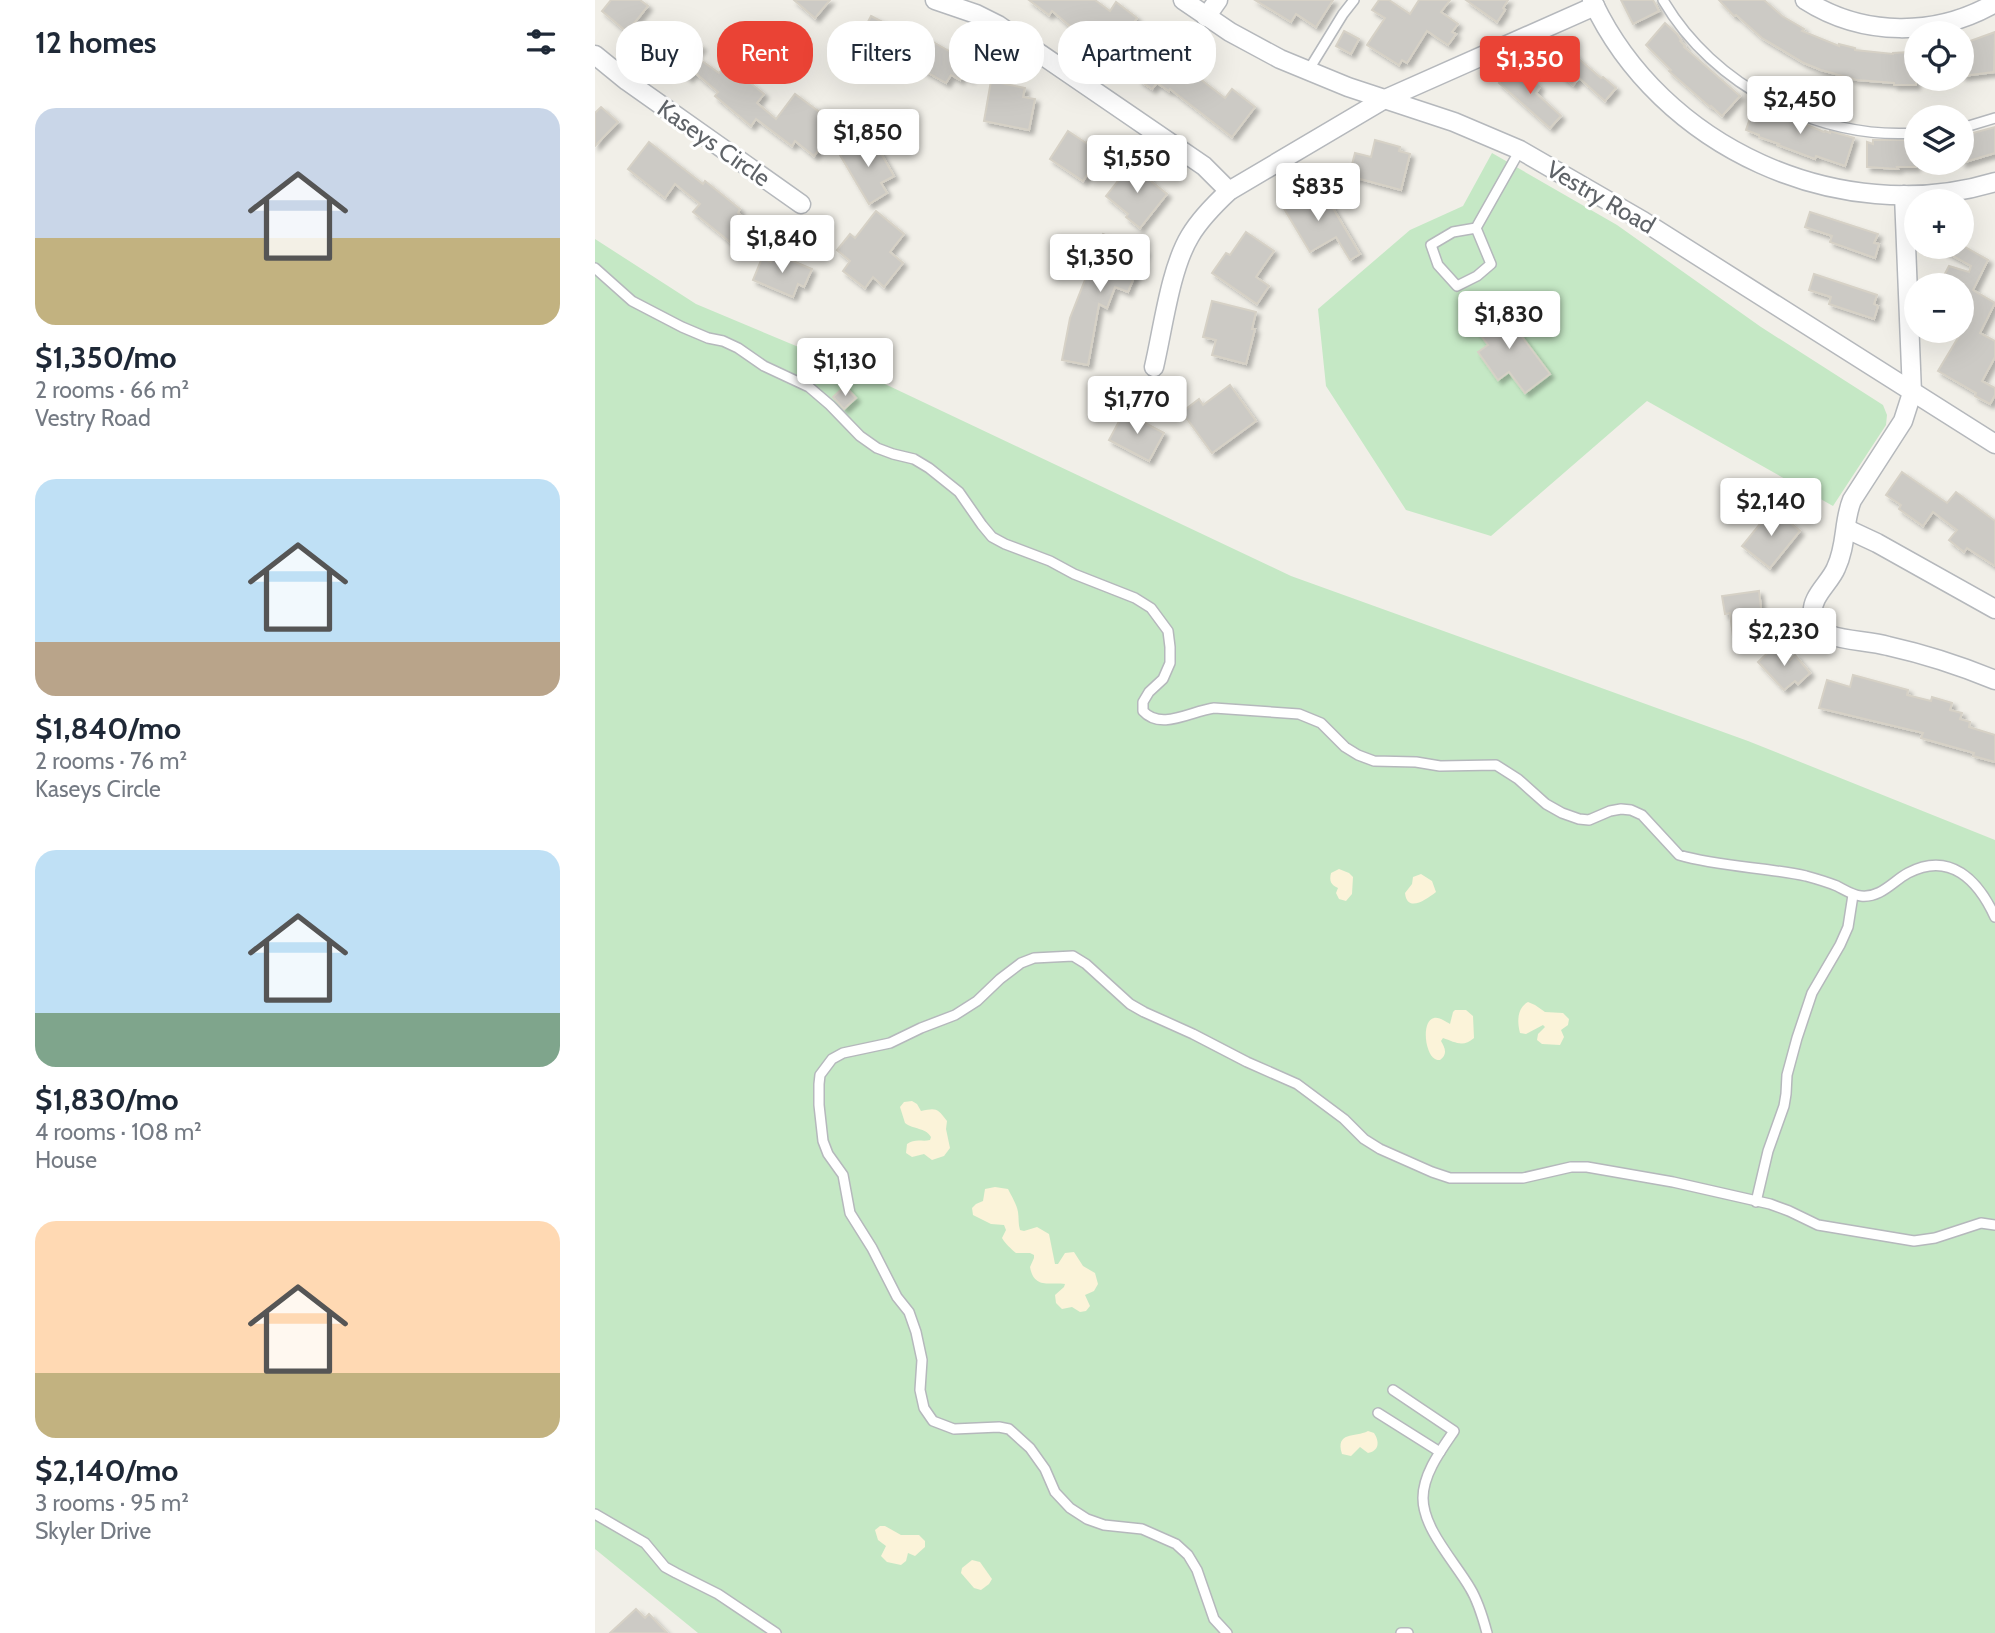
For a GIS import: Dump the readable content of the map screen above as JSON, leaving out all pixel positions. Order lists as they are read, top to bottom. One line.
{"streets":{"street":["Kaseys Circle","Vestry Road"]},"page":{"heading":"12 homes","map_buttons":["+","−"],"chip":["Buy","Rent","Filters","New","Apartment"],"price":["$1,350","$2,450","$1,850","$1,550","$835","$1,840","$1,350","$1,830","$1,130","$1,770","$2,140","$2,230"],"list":[{"name":"$1,350/mo","note":"2 rooms · 66 m² · Vestry Road"},{"name":"$1,840/mo","note":"2 rooms · 76 m² · Kaseys Circle"},{"name":"$1,830/mo","note":"4 rooms · 108 m² · House"},{"name":"$2,140/mo","note":"3 rooms · 95 m² · Skyler Drive"}]}}
